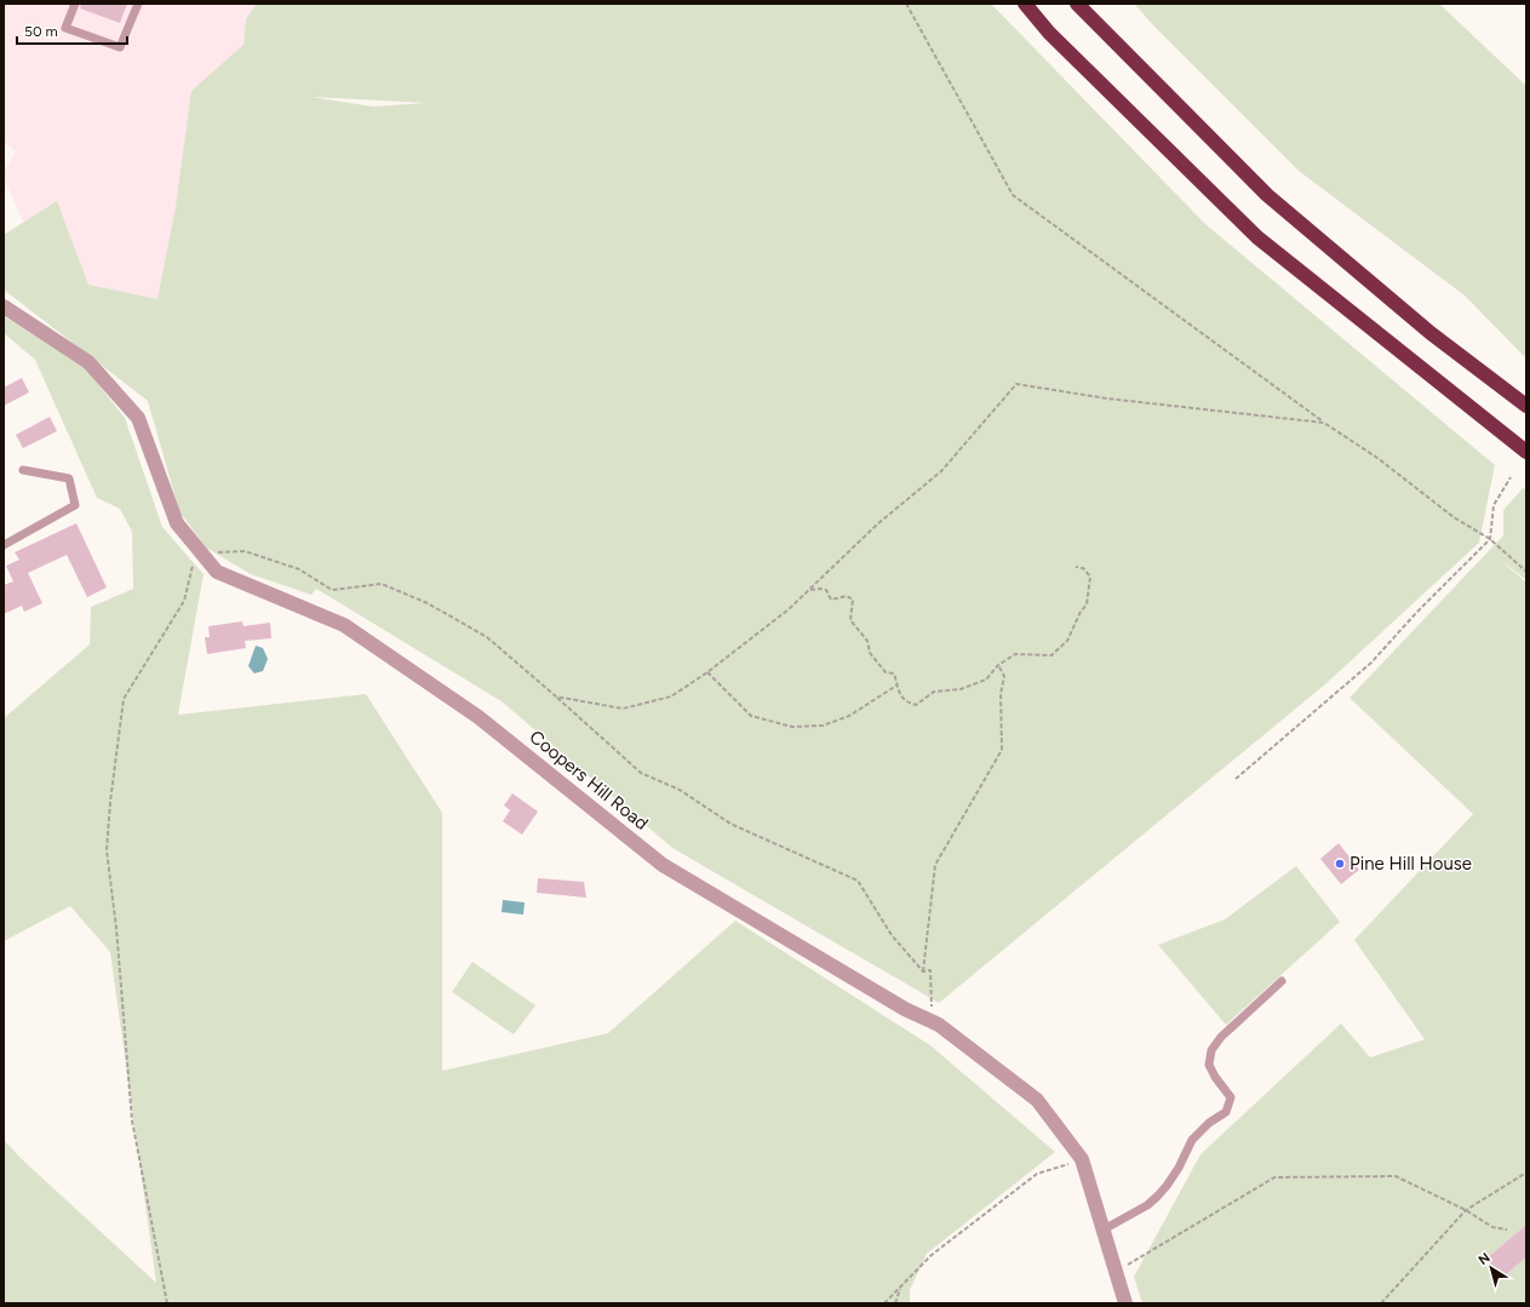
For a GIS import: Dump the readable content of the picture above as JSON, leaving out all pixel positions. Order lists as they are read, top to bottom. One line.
{"streets":{"street":["Coopers Hill Road"]},"places":["Pine Hill House"],"scale_bar":"50 m","north":"top left"}
